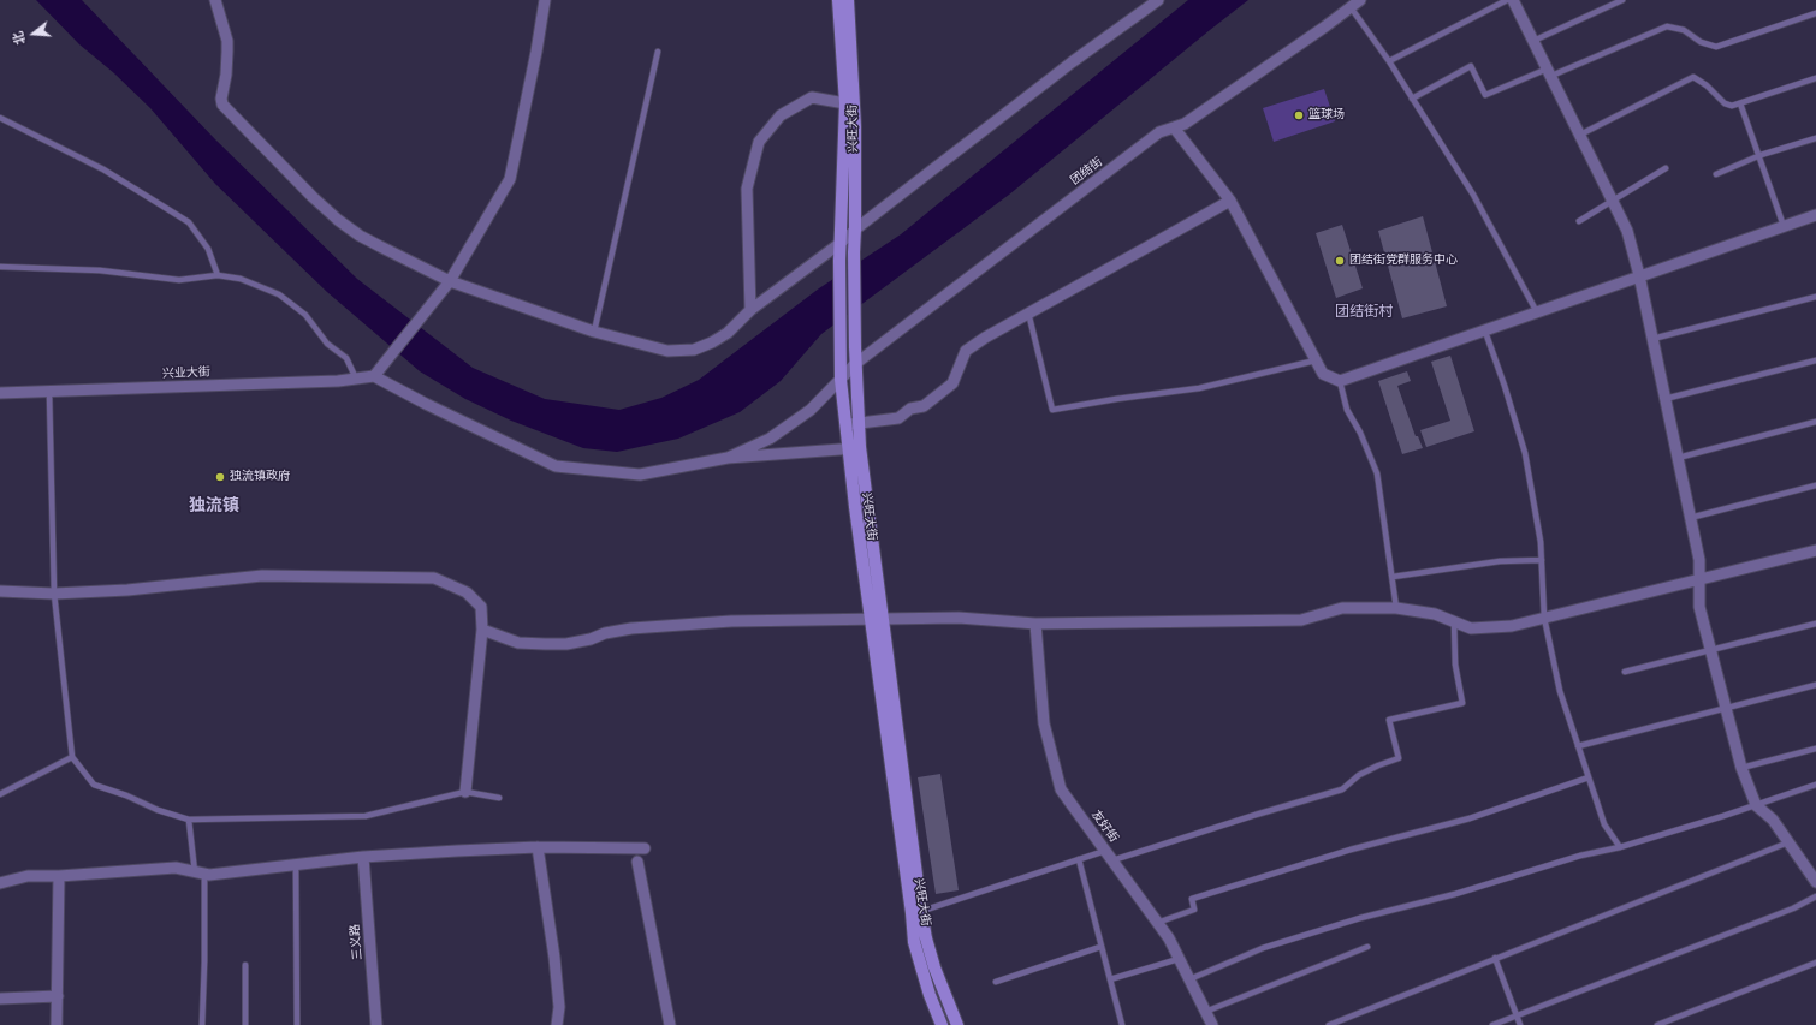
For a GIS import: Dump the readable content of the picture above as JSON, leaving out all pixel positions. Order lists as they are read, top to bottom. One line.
{"streets":{"street":["兴旺大街","团结街","兴业大街","友好街","三义路"]},"crossings":[["兴旺大街","团结街"]],"districts":["团结街村","独流镇"],"places":["篮球场","团结街党群服务中心","独流镇政府"],"north":"left"}
